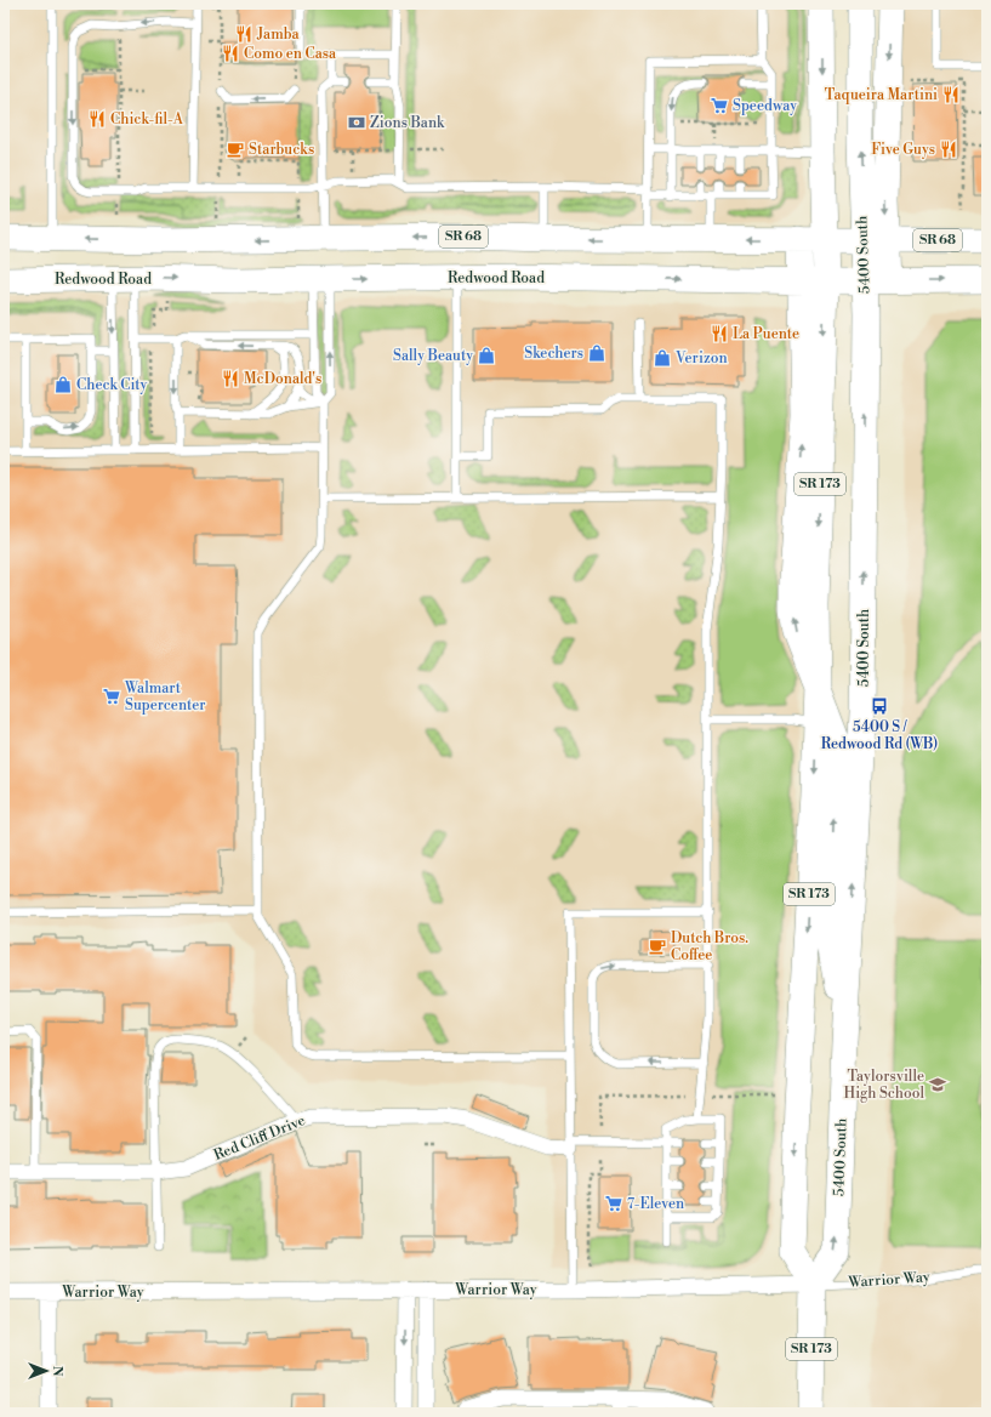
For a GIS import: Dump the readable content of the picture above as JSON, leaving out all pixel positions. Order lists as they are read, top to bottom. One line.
{"streets":{"main road":["SR 68","5400 South","Redwood Road","SR 173"],"street":["Red Cliff Drive","Warrior Way"]},"crossings":[["SR 68","5400 South"],["SR 68","SR 173"],["5400 South","Redwood Road"],["5400 South","SR 173"],["5400 South","Warrior Way"],["Redwood Road","SR 173"],["SR 173","Warrior Way"]],"places":{"restaurant":["Jamba","Como en Casa","Taqueira Martini","Chick-fil-A","Five Guys","La Puente","McDonald's"],"supermarket":["Speedway","Walmart Supercenter","7-Eleven"],"bank":["Zions Bank"],"cafe":["Starbucks","Dutch Bros. Coffee"],"shop":["Skechers","Sally Beauty","Verizon","Check City"],"bus stop":["5400 S / Redwood Rd (WB)"],"school or university":["Taylorsville High School"]},"north":"right"}
